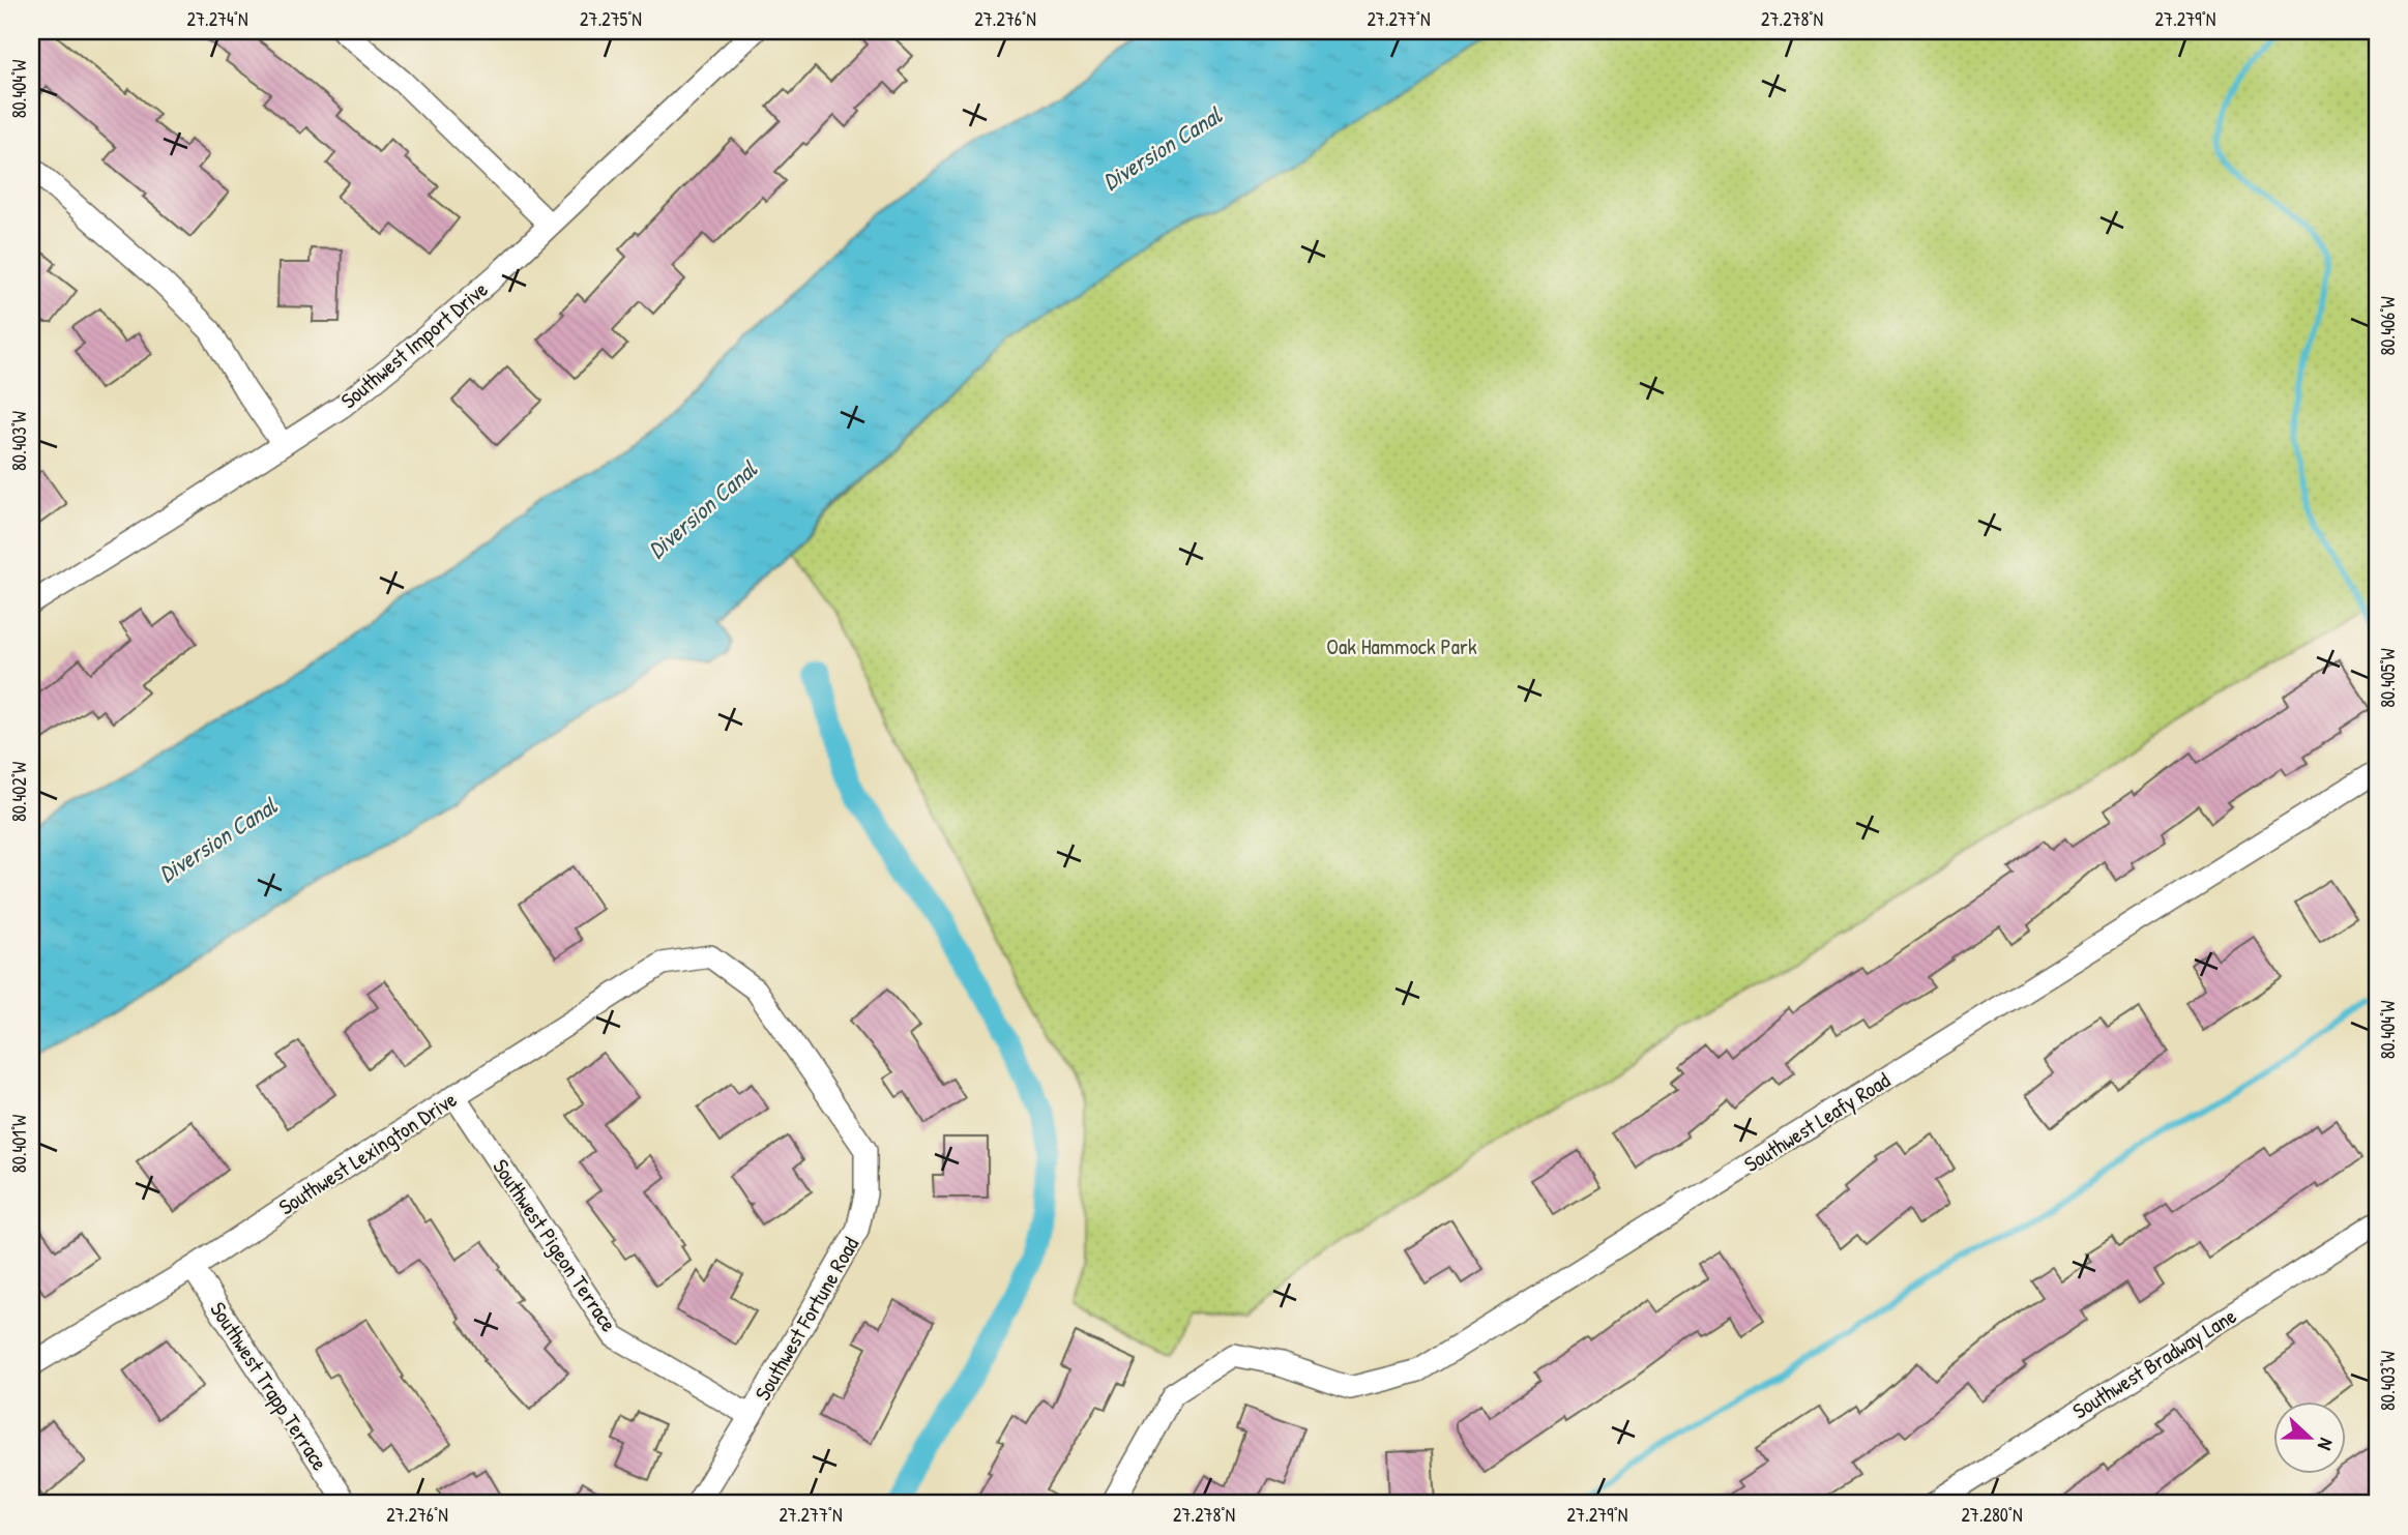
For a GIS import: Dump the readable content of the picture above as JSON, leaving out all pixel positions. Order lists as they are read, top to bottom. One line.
{"streets":{"street":["Southwest Import Drive","Southwest Leafy Road","Southwest Lexington Drive","Southwest Pigeon Terrace","Southwest Fortune Road","Southwest Bradway Lane","Southwest Trapp Terrace"]},"crossings":[["Southwest Lexington Drive","Southwest Pigeon Terrace"],["Southwest Lexington Drive","Southwest Fortune Road"],["Southwest Lexington Drive","Southwest Trapp Terrace"],["Southwest Pigeon Terrace","Southwest Fortune Road"]],"water":["Diversion Canal"],"parks":["Oak Hammock Park"],"north":"right","coordinates":["27.274°N","27.275°N","27.276°N","27.277°N","27.278°N","27.279°N","80.404°W","80.406°W","80.403°W","80.405°W","80.402°W","80.401°W","27.280°N"]}
